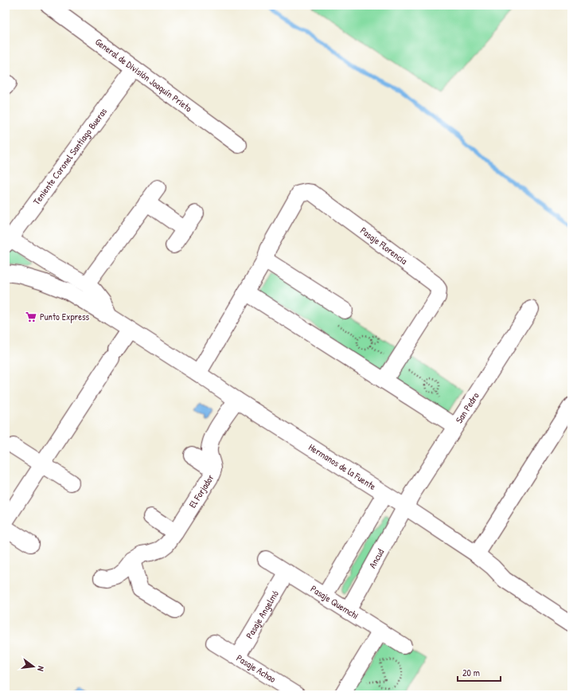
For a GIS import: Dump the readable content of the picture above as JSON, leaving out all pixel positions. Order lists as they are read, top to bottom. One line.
{"streets":{"street":["General de División Joaquín Prieto","Teniente Coronel Santiago Bueras","Pasaje Florencia","San Pedro","Hermanos de la Fuente","El Forjador","Ancud","Pasaje Quemchi","Pasaje Angelmó","Pasaje Achao"]},"crossings":[["General de División Joaquín Prieto","Teniente Coronel Santiago Bueras"],["Pasaje Florencia","Hermanos de la Fuente"],["San Pedro","Hermanos de la Fuente"],["San Pedro","Ancud"],["Hermanos de la Fuente","El Forjador"],["Hermanos de la Fuente","Ancud"],["Ancud","Pasaje Quemchi"],["Pasaje Quemchi","Pasaje Angelmó"],["Pasaje Angelmó","Pasaje Achao"]],"places":{"supermarket":["Punto Express"]},"scale_bar":"20 m","north":"right"}
